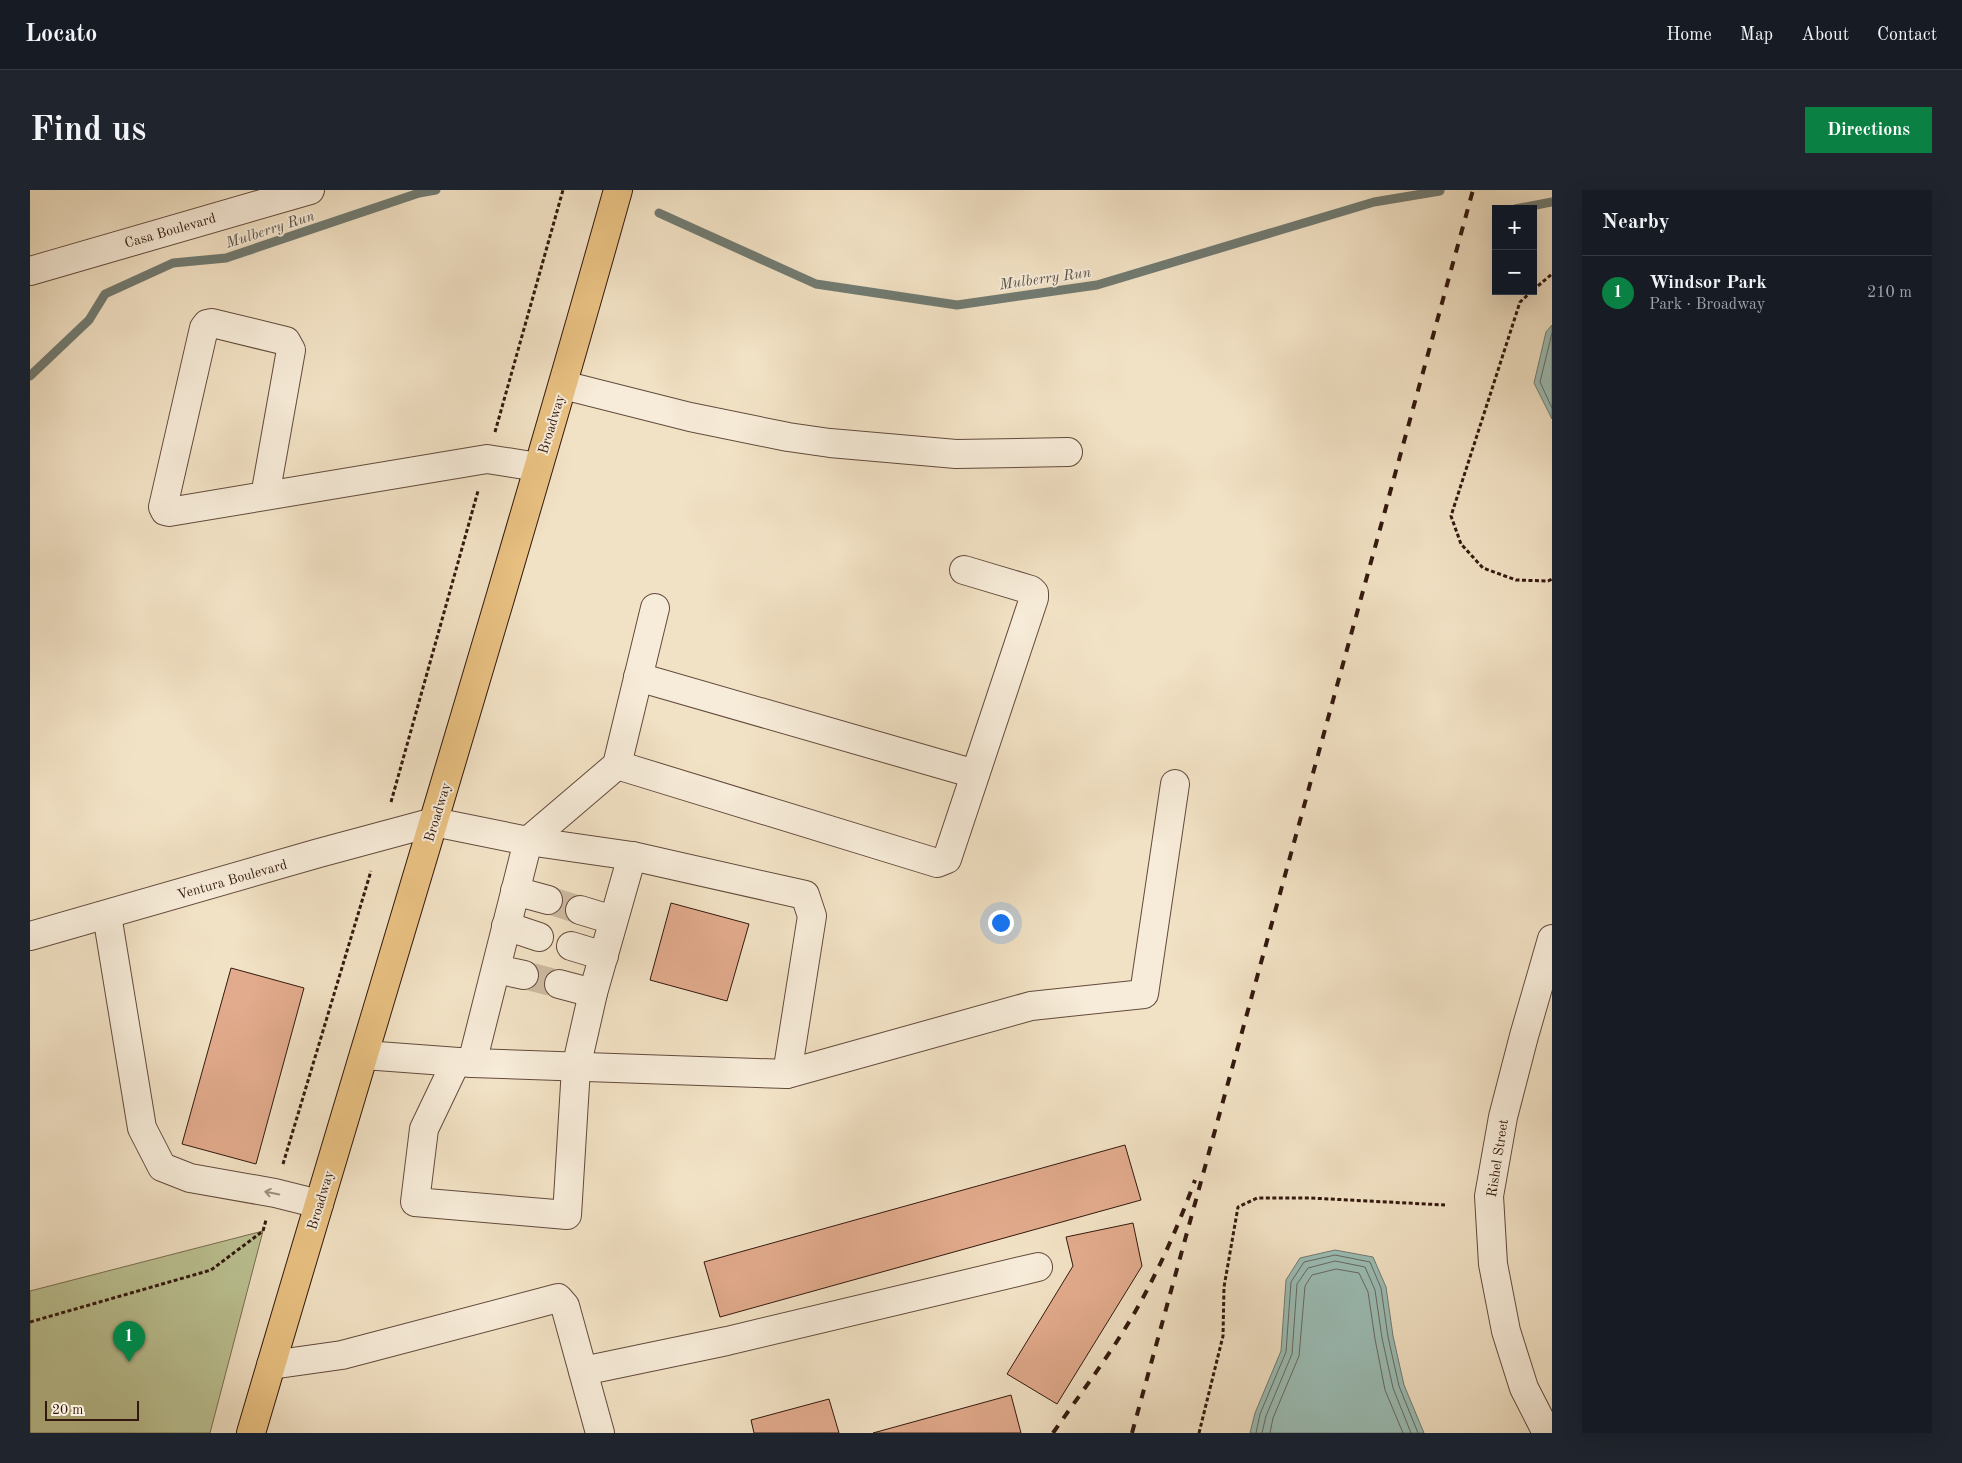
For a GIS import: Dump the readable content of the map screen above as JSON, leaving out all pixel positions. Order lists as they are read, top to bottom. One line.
{"streets":{"main road":["Broadway"],"street":["Casa Boulevard","Ventura Boulevard","Rishel Street"]},"crossings":[["Broadway","Ventura Boulevard"]],"water":["Mulberry Run"],"scale_bar":"20 m","page":{"header":"Locato","nav":["Home","Map","About","Contact"],"buttons":"Directions","title":"Find us","heading":"Nearby","map_buttons":["+","−"],"list":[{"mark":"1","name":"Windsor Park","note":"Park · Broadway","value":"210 m"}],"pins":"1","scale":"20 m"}}
